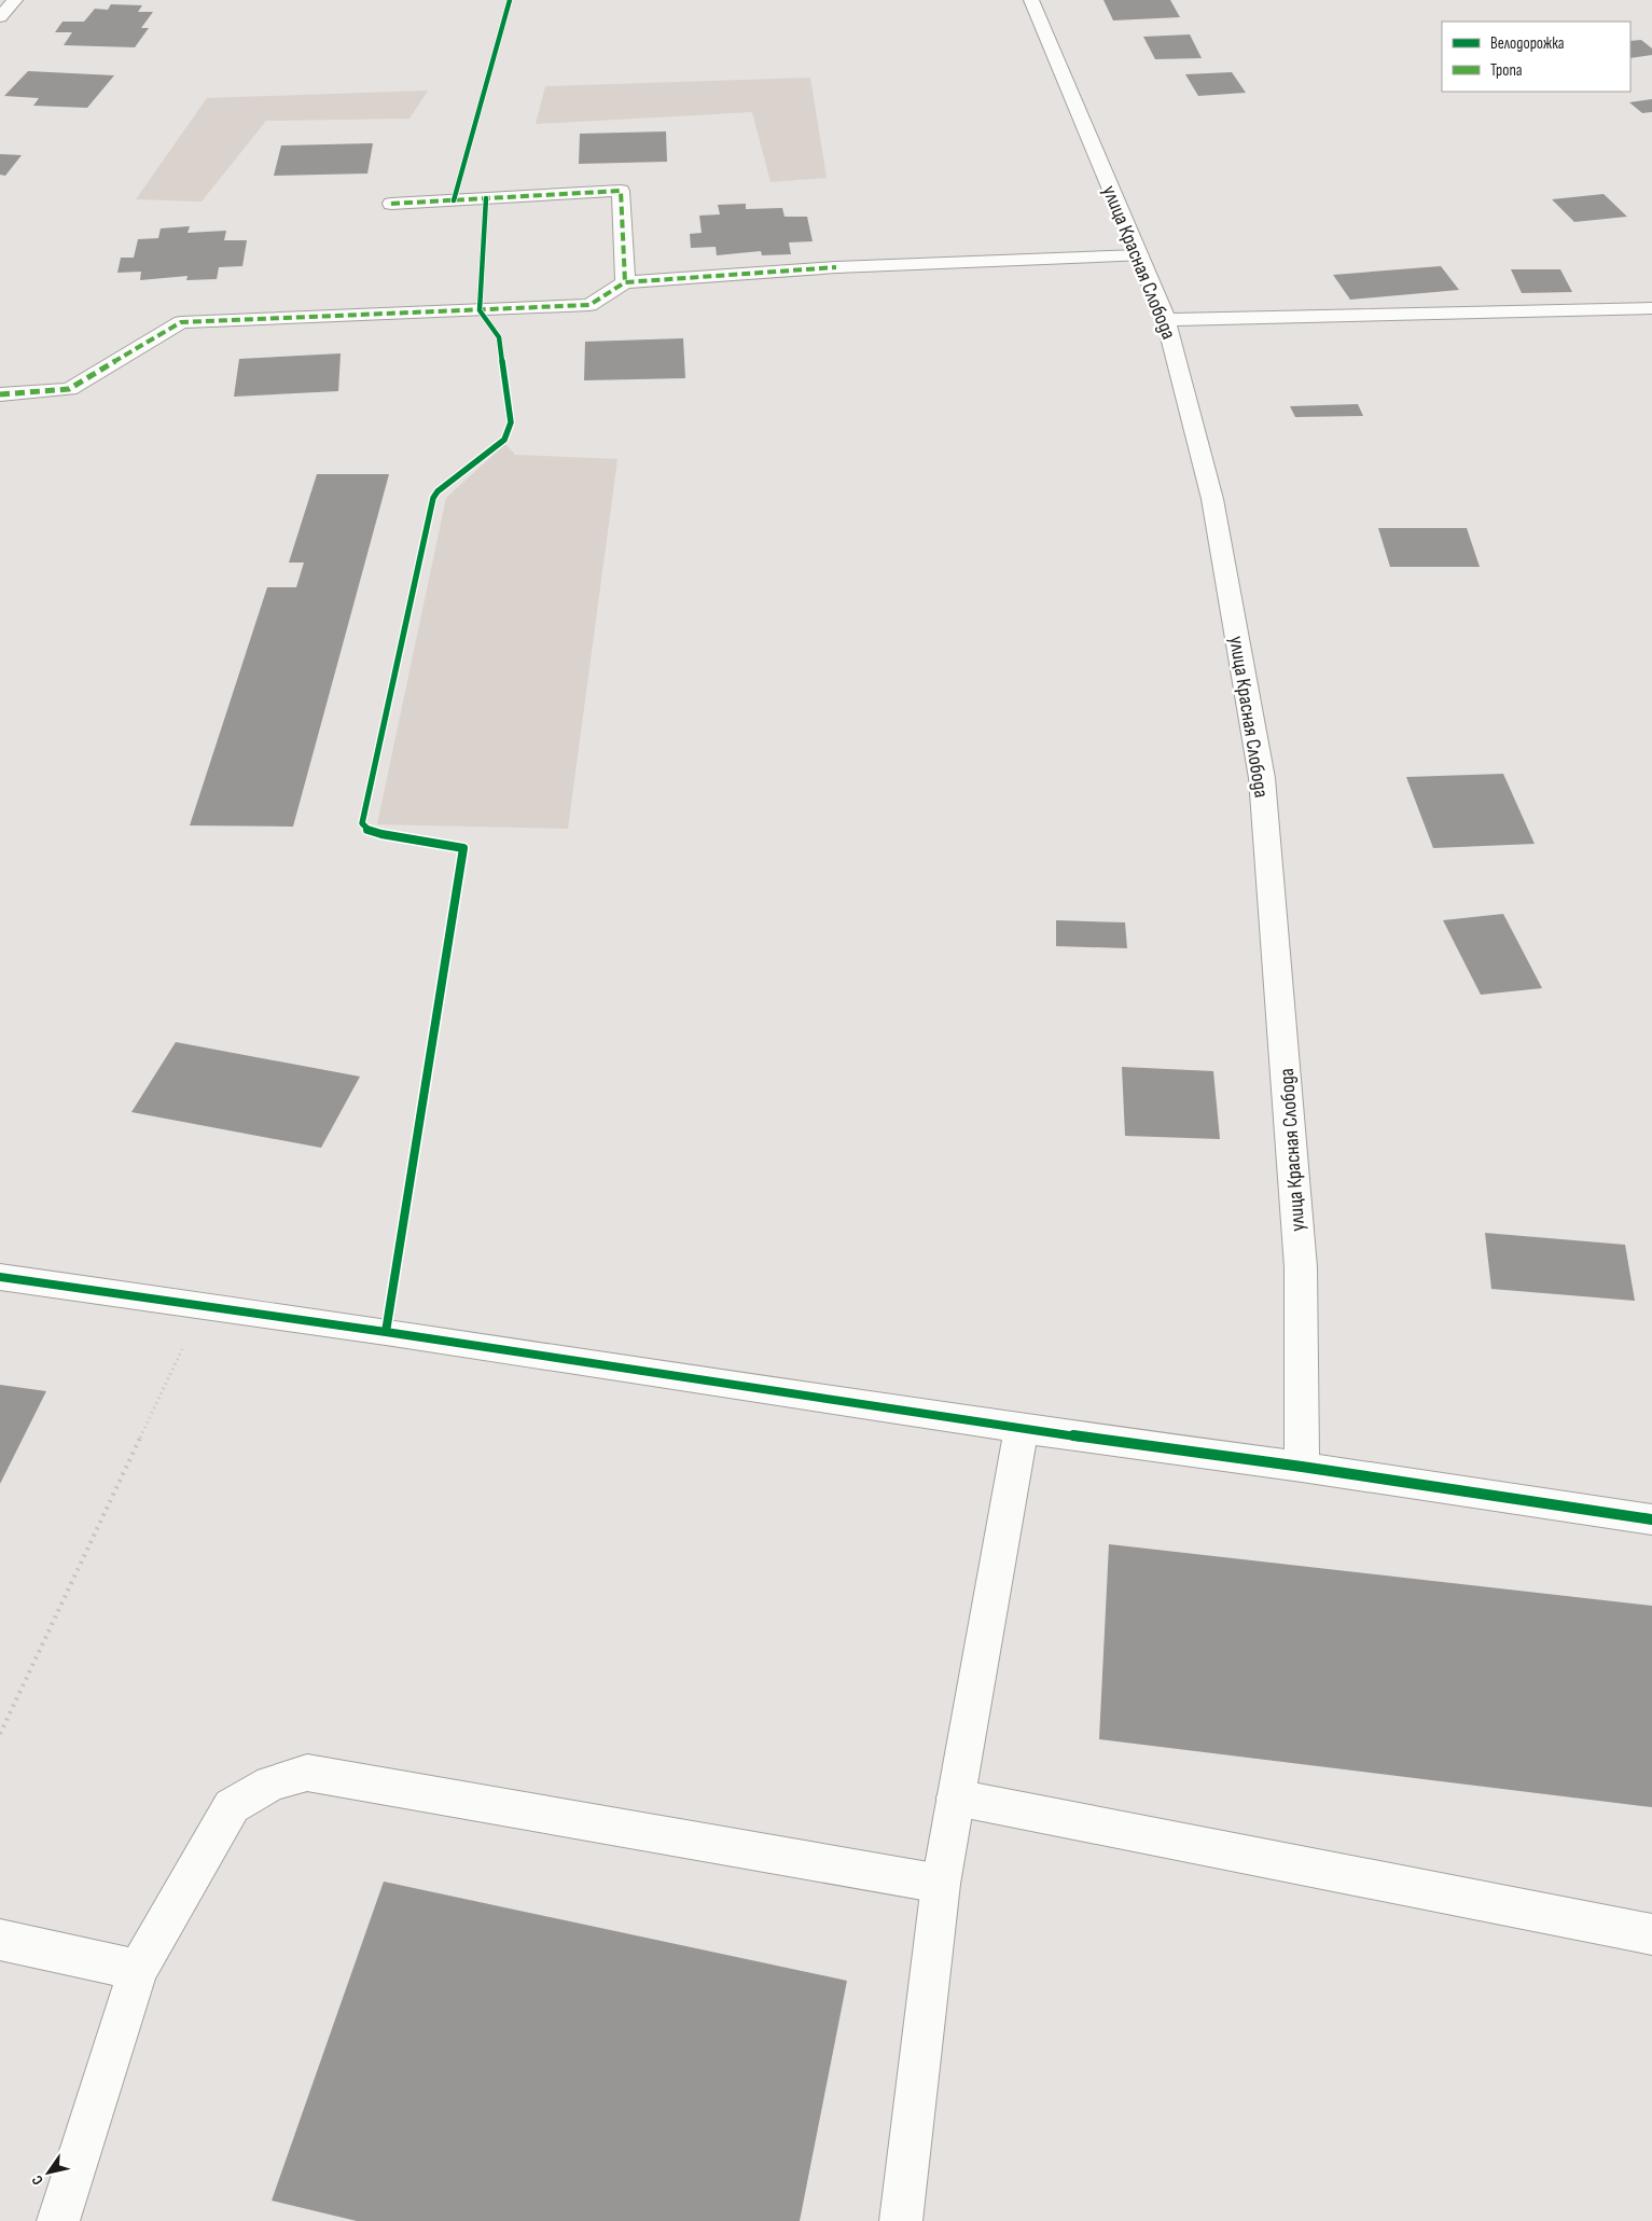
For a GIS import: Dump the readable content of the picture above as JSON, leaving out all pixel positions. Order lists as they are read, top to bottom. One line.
{"streets":{"street":["улица Красная Слобода"]},"legend":["Велодорожка","Тропа"],"north":"bottom left"}
